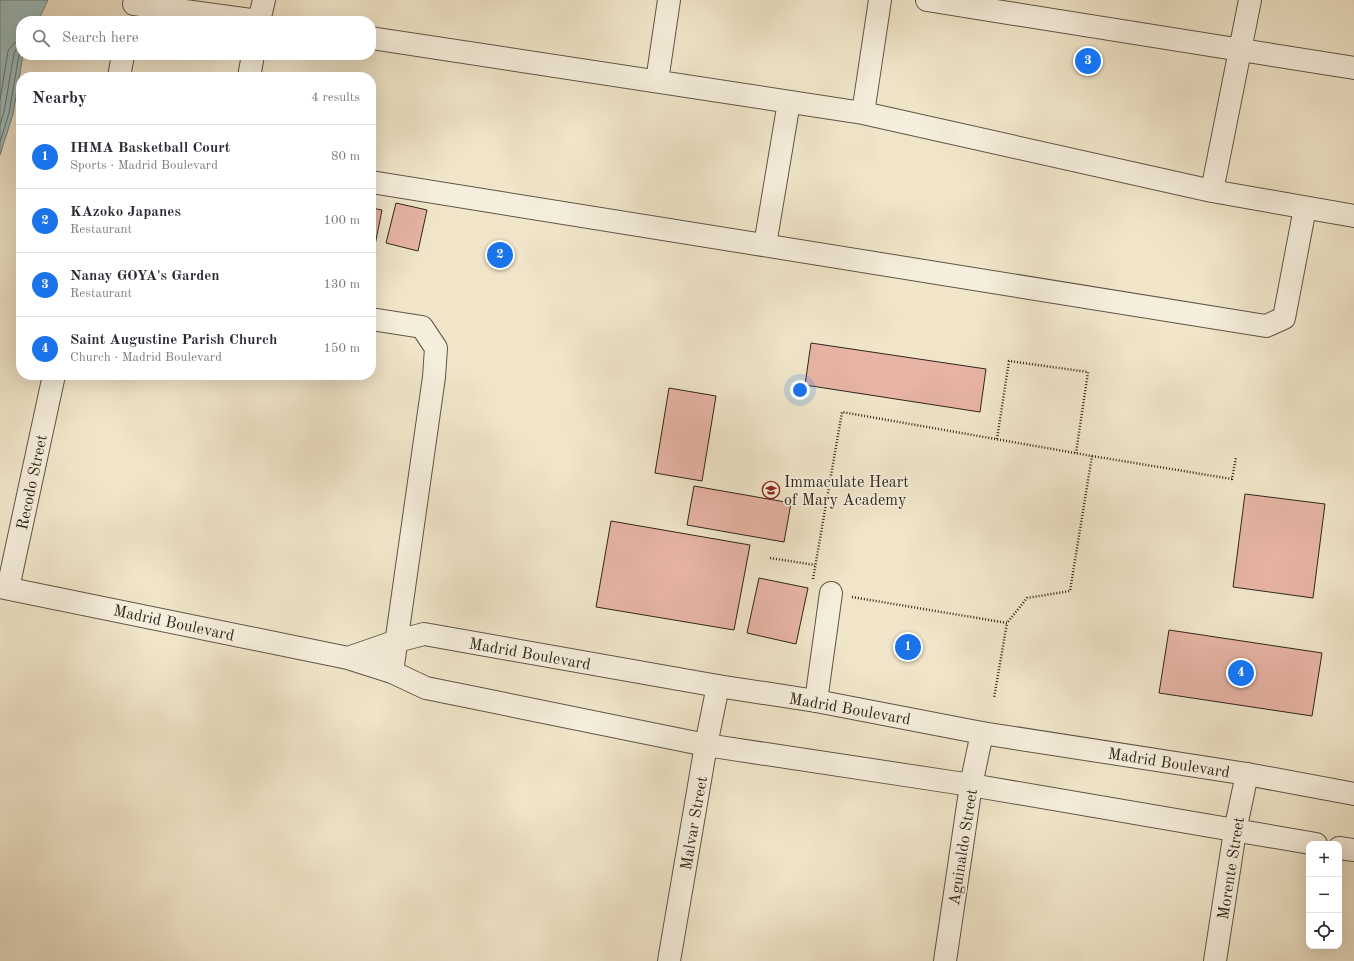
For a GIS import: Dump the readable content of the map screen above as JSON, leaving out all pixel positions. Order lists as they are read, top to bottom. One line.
{"streets":{"street":["Recodo Street","Madrid Boulevard","Malvar Street","Aguinaldo Street","Morente Street"]},"crossings":[["Recodo Street","Madrid Boulevard"],["Madrid Boulevard","Malvar Street"],["Madrid Boulevard","Aguinaldo Street"],["Madrid Boulevard","Morente Street"]],"places":{"school or university":["Immaculate Heart of Mary Academy"]},"page":{"search":"Search here","pins":["3","2","1","4"],"heading":["Nearby","4 results"],"list":[{"mark":"1","name":"IHMA Basketball Court","note":"Sports · Madrid Boulevard","value":"80 m"},{"mark":"2","name":"KAzoko Japanes","note":"Restaurant","value":"100 m"},{"mark":"3","name":"Nanay GOYA's Garden","note":"Restaurant","value":"130 m"},{"mark":"4","name":"Saint Augustine Parish Church","note":"Church · Madrid Boulevard","value":"150 m"}],"map_buttons":["+","−"]}}
